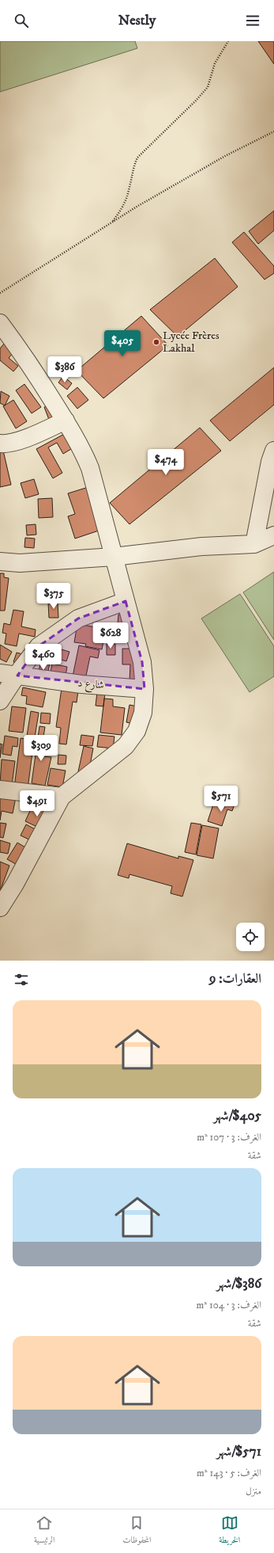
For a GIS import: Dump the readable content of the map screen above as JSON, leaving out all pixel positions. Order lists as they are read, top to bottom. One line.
{"streets":{"street":["شارع د"]},"places":["Lycée Frères Lakhal"],"page":{"header":"Nestly","price":["$405","$386","$474","$375","$628","$460","$309","$571","$491"],"heading":"العقارات: 9","list":[{"name":"$405/شهر","note":"الغرف: 3 · 107 m² · شقة"},{"name":"$386/شهر","note":"الغرف: 3 · 104 m² · شقة"},{"name":"$571/شهر","note":"الغرف: 5 · 143 m² · منزل"}],"tabs":["الخريطة","المحفوظات","الرئيسية"]}}
